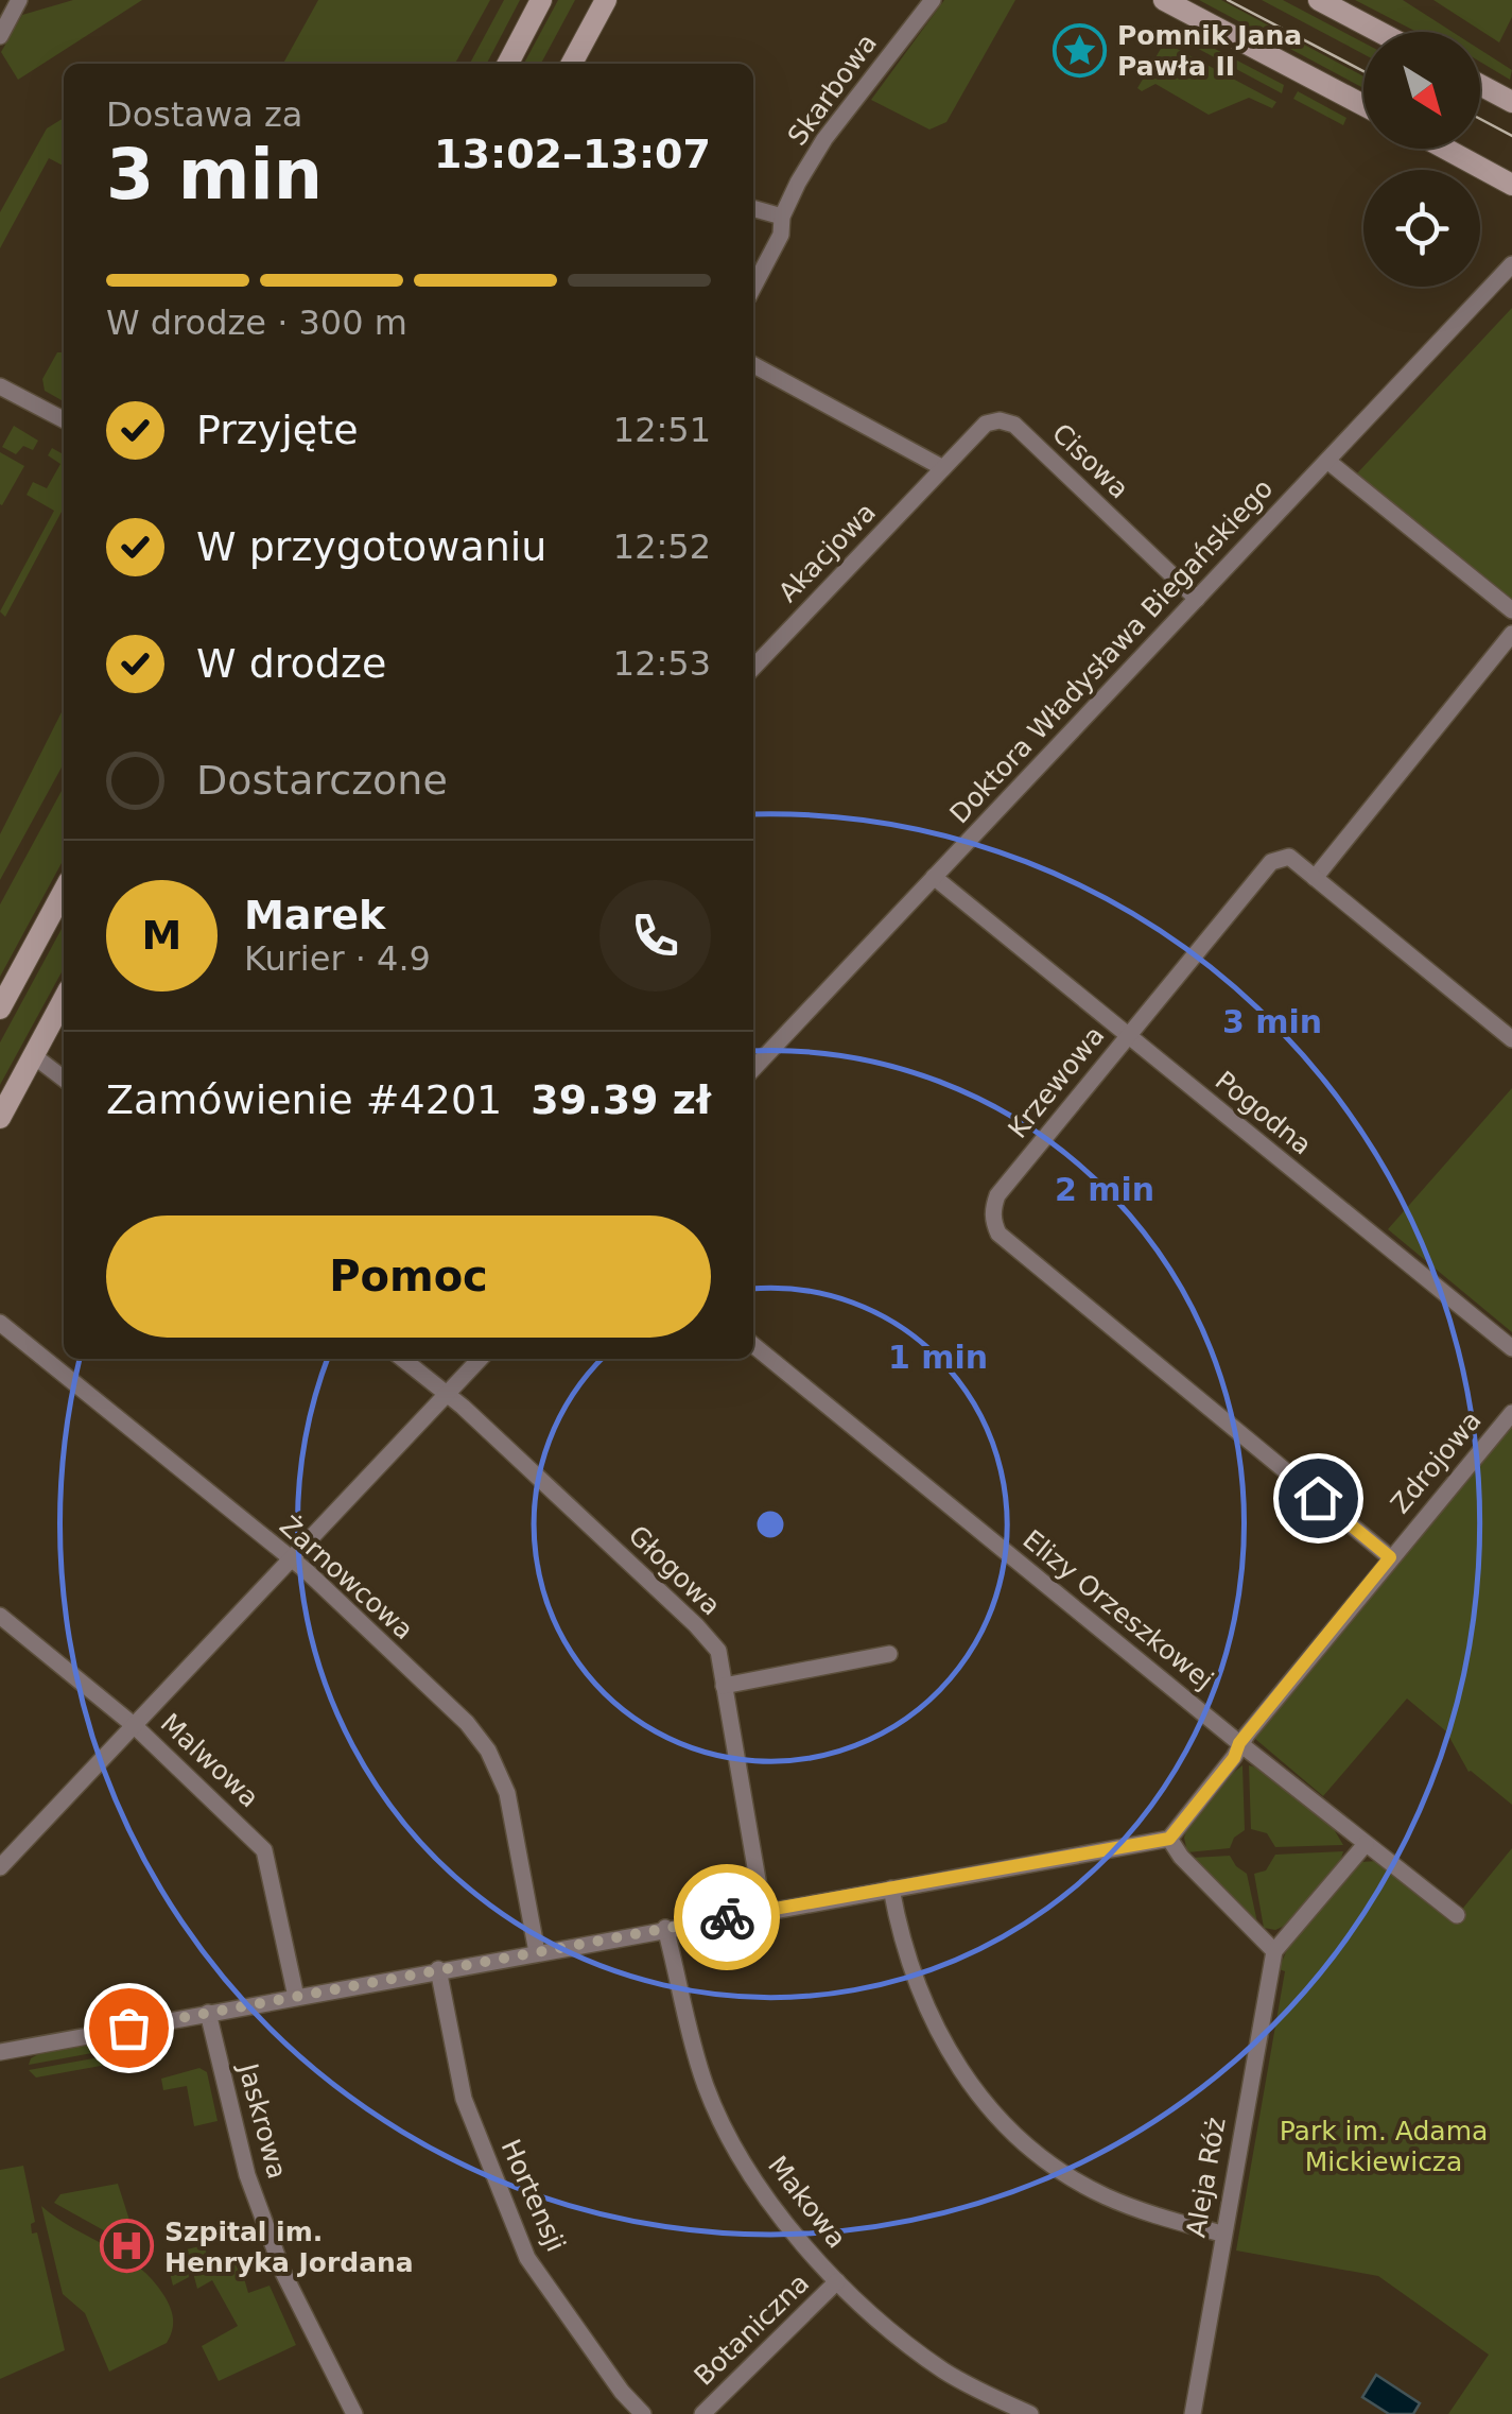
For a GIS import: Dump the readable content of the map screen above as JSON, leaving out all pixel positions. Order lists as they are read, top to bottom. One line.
{"streets":{"street":["Skarbowa","Cisowa","Akacjowa","Doktora Władysława Biegańskiego","Krzewowa","Pogodna","Zdrojowa","Głogowa","Żarnowcowa","Elizy Orzeszkowej","Malwowa","Jaskrowa","Aleja Róż","Hortensji","Makowa","Botaniczna"]},"crossings":[["Cisowa","Akacjowa"],["Cisowa","Doktora Władysława Biegańskiego"],["Doktora Władysława Biegańskiego","Pogodna"],["Krzewowa","Pogodna"],["Krzewowa","Zdrojowa"],["Zdrojowa","Elizy Orzeszkowej"],["Elizy Orzeszkowej","Aleja Róż"],["Makowa","Botaniczna"]],"parks":["Park im. Adama Mickiewicza"],"places":{"place":["Pomnik Jana Pawła II"],"hospital":["Szpital im. Henryka Jordana"]},"north":"bottom right","page":{"heading":["3 min","Dostawa za","13:02–13:07"],"panel":["Marek","Kurier · 4.9","Zamówienie #4201","39.39 zł"],"bar":"W drodze · 300 m","list":[["Przyjęte","12:51"],["W przygotowaniu","12:52"],["W drodze","12:53"],"Dostarczone"],"round":"M","buttons":"Pomoc"},"rings":["3 min","2 min","1 min"]}
